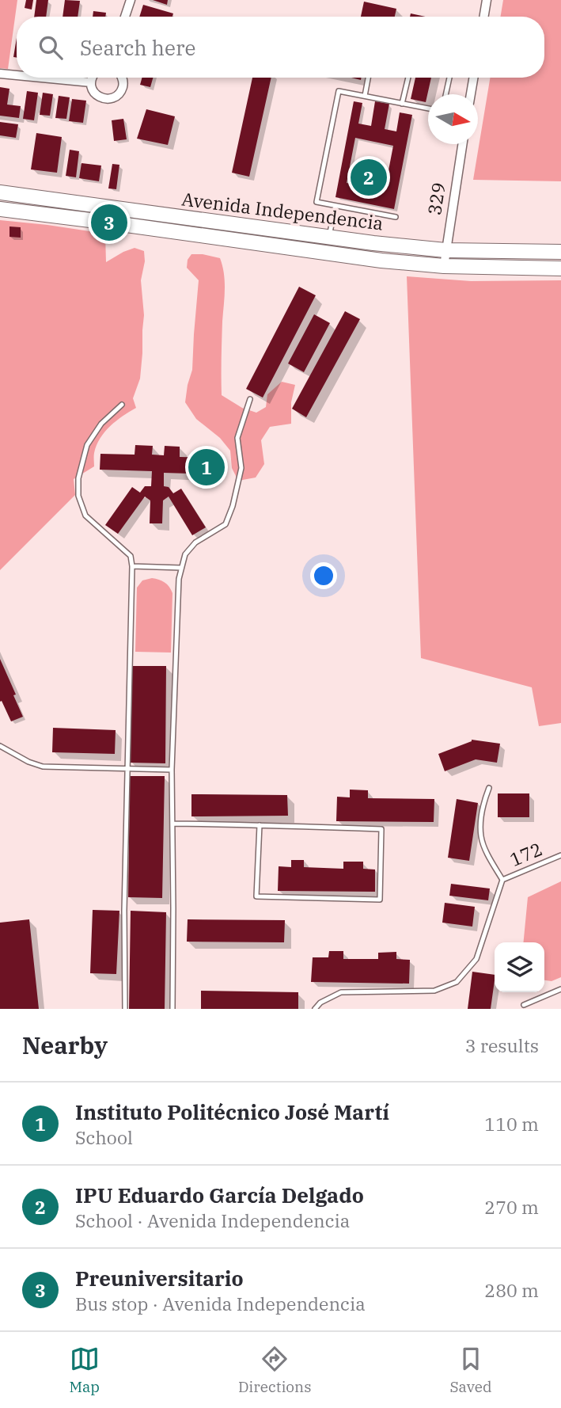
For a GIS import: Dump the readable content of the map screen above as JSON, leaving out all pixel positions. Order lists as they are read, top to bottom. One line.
{"streets":{"main road":["Avenida Independencia"],"street":["329"],"lane":["172"]},"crossings":[["329","Avenida Independencia"]],"north":"right","page":{"search":"Search here","pins":["2","3","1"],"heading":["Nearby","3 results"],"list":[{"mark":"1","name":"Instituto Politécnico José Martí","note":"School","value":"110 m"},{"mark":"2","name":"IPU Eduardo García Delgado","note":"School · Avenida Independencia","value":"270 m"},{"mark":"3","name":"Preuniversitario","note":"Bus stop · Avenida Independencia","value":"280 m"}],"nav":["Map","Directions","Saved"]}}
